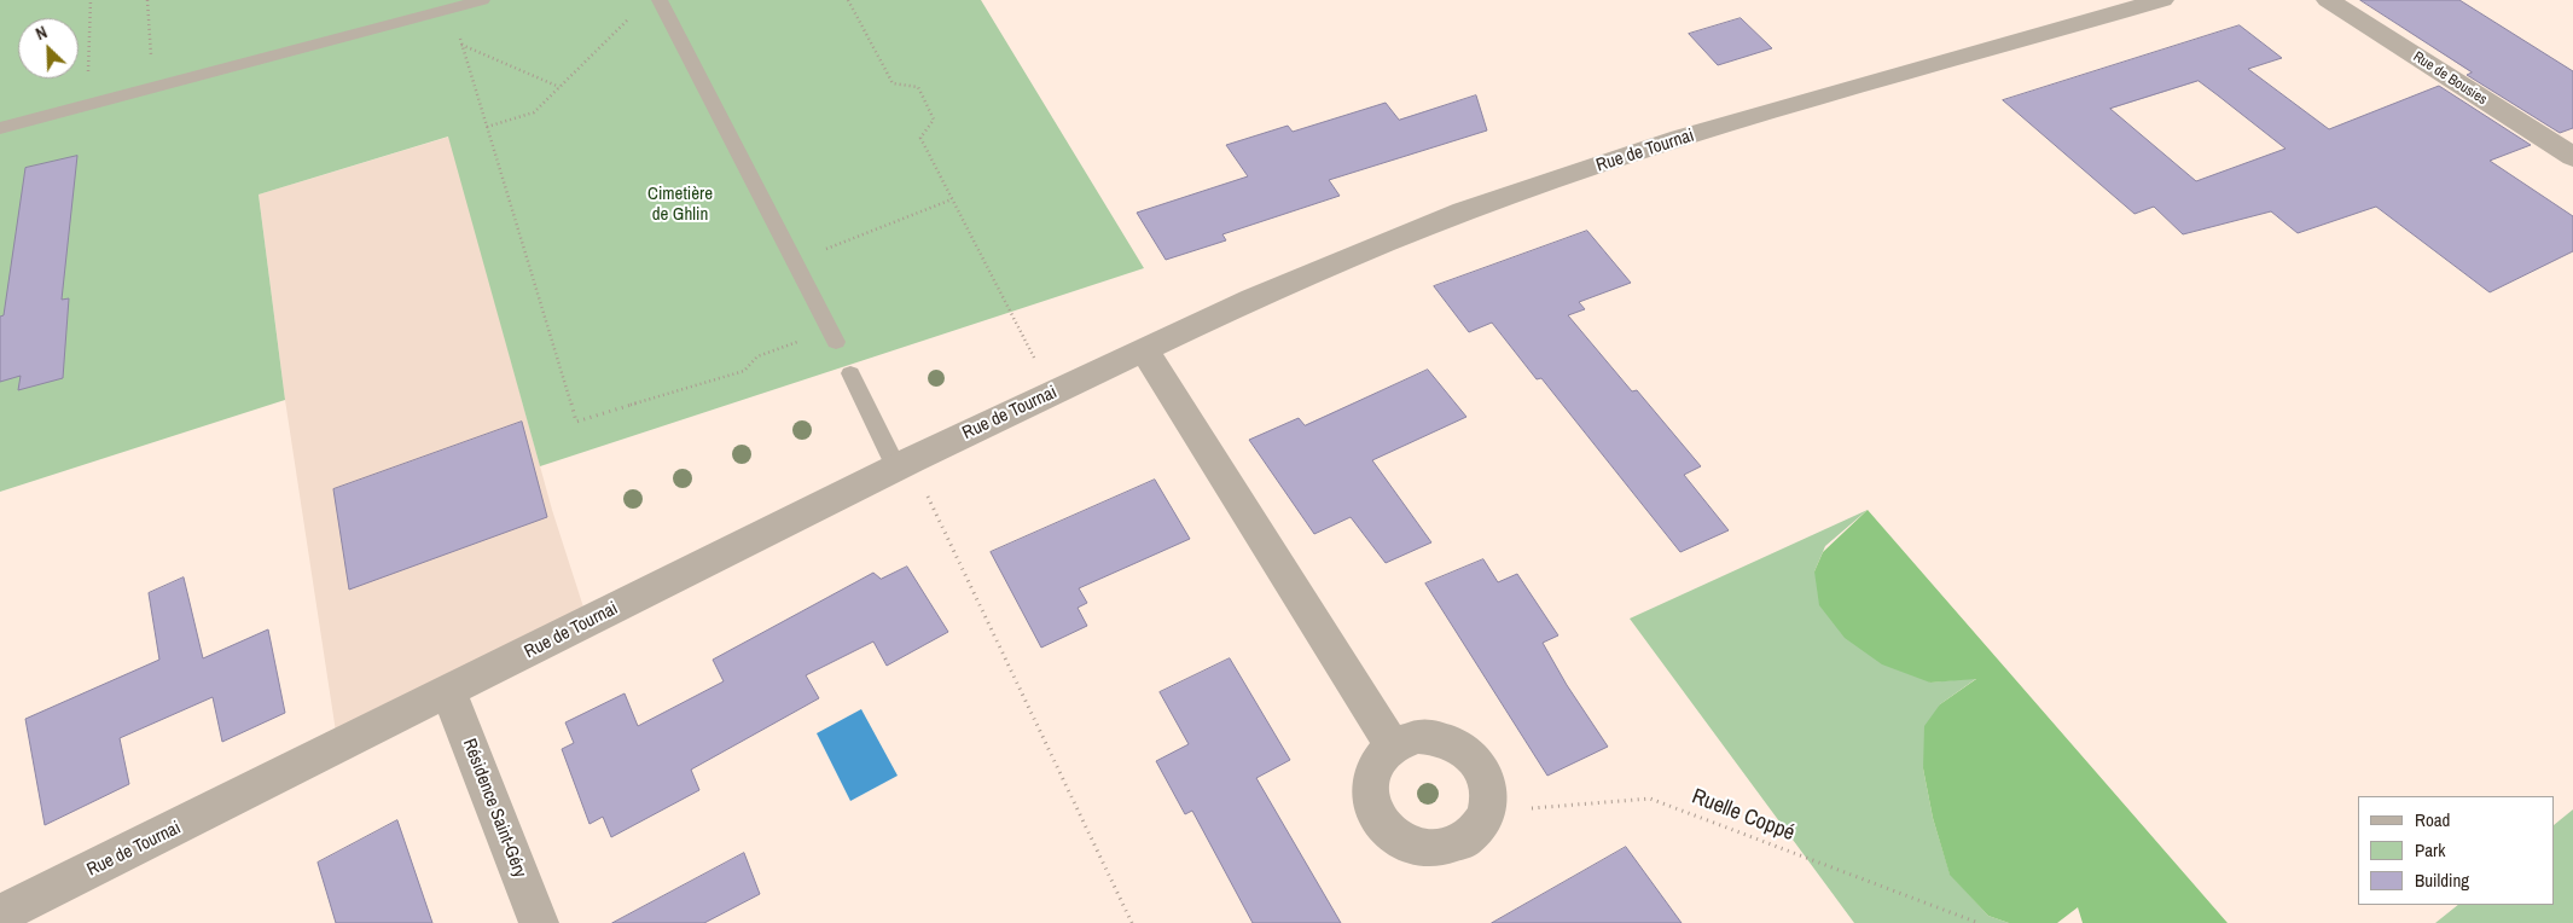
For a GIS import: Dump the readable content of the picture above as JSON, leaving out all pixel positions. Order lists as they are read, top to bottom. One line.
{"streets":{"street":["Rue de Bousies","Rue de Tournai","Résidence Saint-Géry"],"path":["Ruelle Coppé"]},"crossings":[["Rue de Tournai","Résidence Saint-Géry"]],"parks":["Cimetière de Ghlin"],"legend":["Road","Park","Building"],"north":"top left"}
